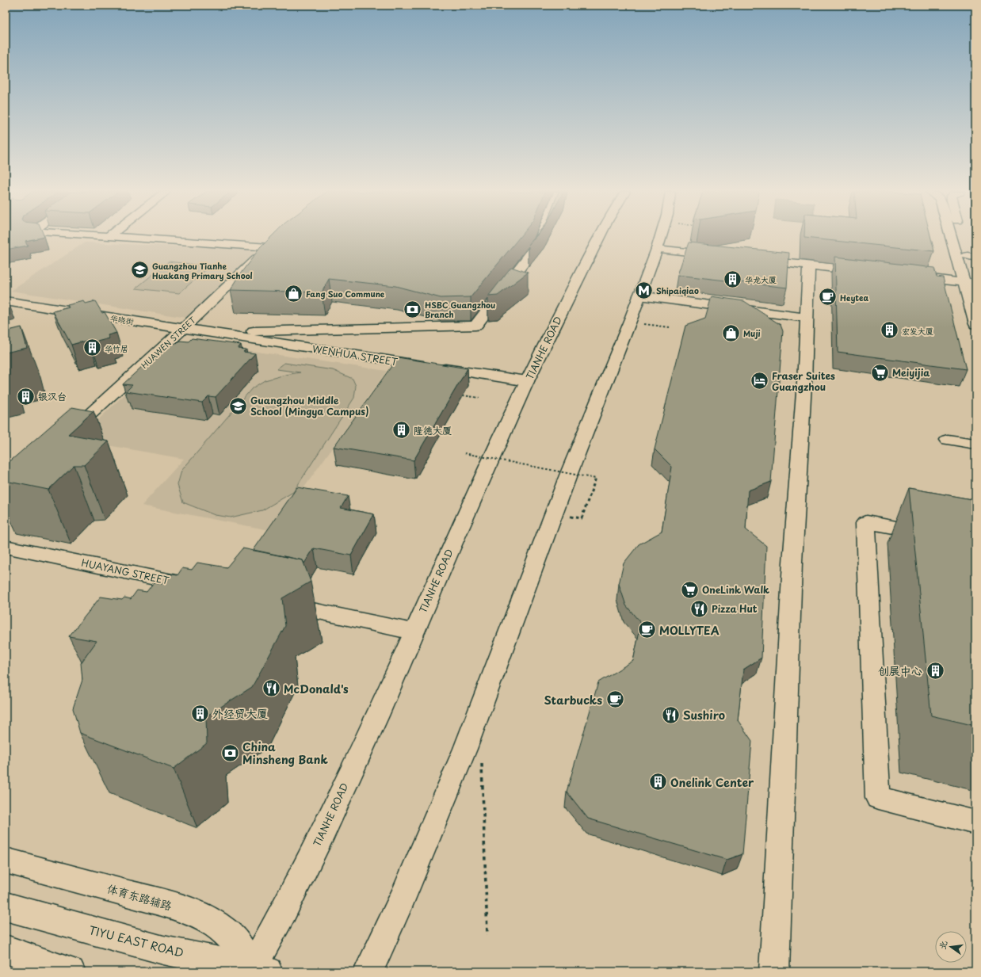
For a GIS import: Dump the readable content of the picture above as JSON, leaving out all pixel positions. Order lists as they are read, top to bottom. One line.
{"streets":{"main road":["华晓街","HUAWEN STREET","TIANHE ROAD","WENHUA STREET","HUAYANG STREET","体育东路辅路","TIYU EAST ROAD"]},"crossings":[["华晓街","HUAWEN STREET"],["华晓街","WENHUA STREET"],["HUAWEN STREET","WENHUA STREET"],["TIANHE ROAD","WENHUA STREET"],["TIANHE ROAD","体育东路辅路"],["TIANHE ROAD","TIYU EAST ROAD"],["体育东路辅路","TIYU EAST ROAD"]],"places":{"school or university":["Guangzhou Tianhe Huakang Primary School","Guangzhou Middle School (Mingya Campus)"],"building":["华龙大厦","宏发大厦","华竹居","银汉台","隆德大厦","创展中心","外经贸大厦","Onelink Center"],"metro station":["Shipaiqiao"],"shop":["Fang Suo Commune","Muji"],"cafe":["Heytea","MOLLYTEA","Starbucks"],"bank":["HSBC Guangzhou Branch","China Minsheng Bank"],"supermarket":["Meiyijia","OneLink Walk"],"hotel":["Fraser Suites Guangzhou"],"restaurant":["Pizza Hut","McDonald's","Sushiro"]},"north":"left"}
